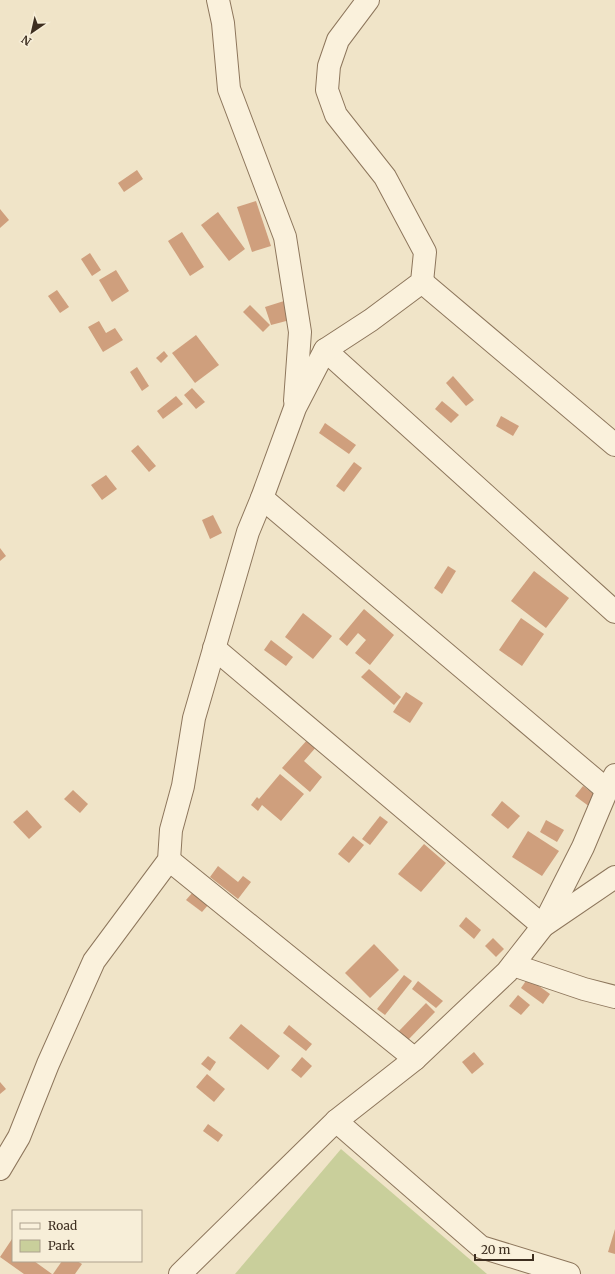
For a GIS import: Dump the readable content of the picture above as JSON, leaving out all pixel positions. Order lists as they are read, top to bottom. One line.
{"legend":["Road","Park"],"scale_bar":"20 m","north":"bottom left"}
